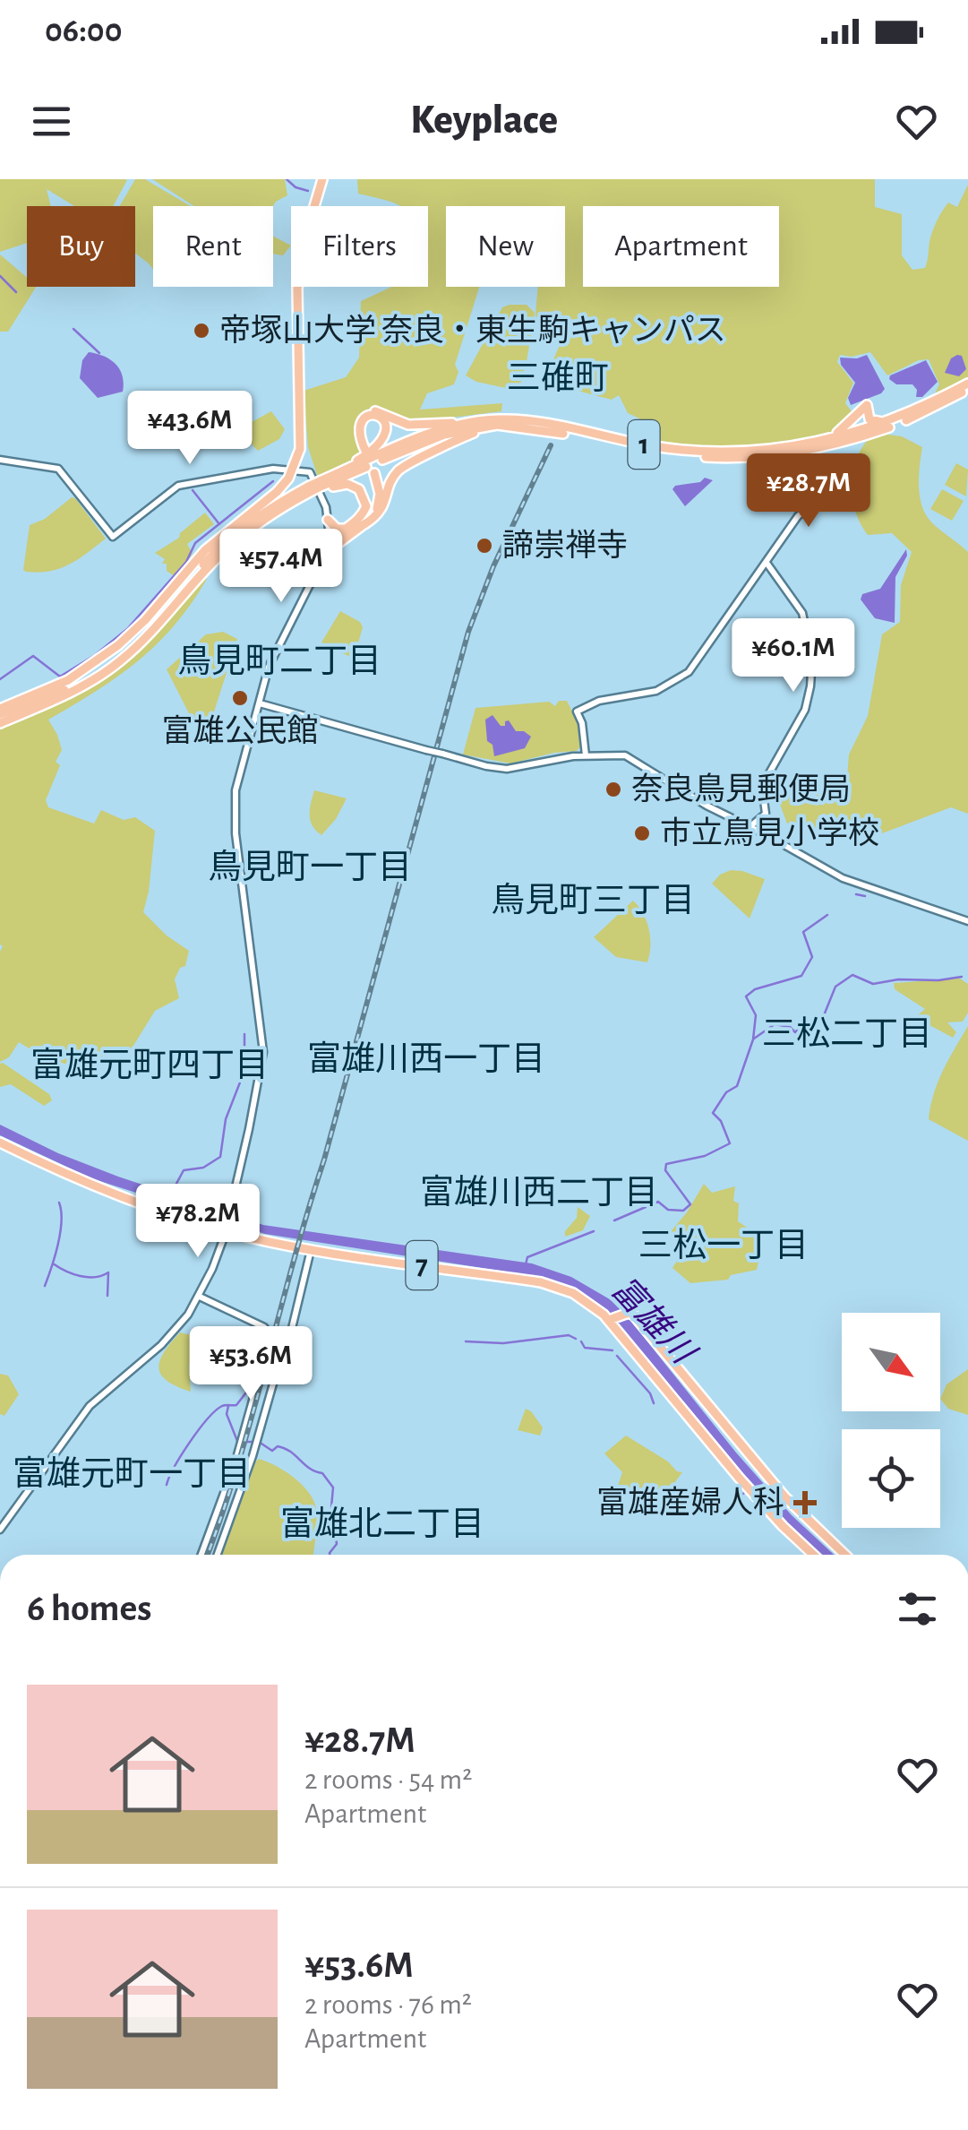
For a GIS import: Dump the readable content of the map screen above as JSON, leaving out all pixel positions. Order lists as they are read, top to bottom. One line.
{"streets":{"main road":["1","7"]},"districts":["三碓町","鳥見町二丁目","鳥見町一丁目","鳥見町三丁目","三松二丁目","富雄川西一丁目","富雄元町四丁目","富雄川西二丁目","三松一丁目","富雄元町一丁目","富雄北二丁目"],"water":["富雄川"],"places":{"other":["帝塚山大学 奈良・東生駒キャンパス","諦崇禅寺","富雄公民館","奈良鳥見郵便局","市立鳥見小学校"],"health":["富雄産婦人科"]},"north":"bottom right","page":{"status":"06:00","header":"Keyplace","chip":["Buy","Rent","Filters","New","Apartment"],"price":["¥43.6M","¥28.7M","¥57.4M","¥60.1M","¥78.2M","¥53.6M"],"heading":"6 homes","list":[{"name":"¥28.7M","note":"2 rooms · 54 m² · Apartment"},{"name":"¥53.6M","note":"2 rooms · 76 m² · Apartment"}]}}
